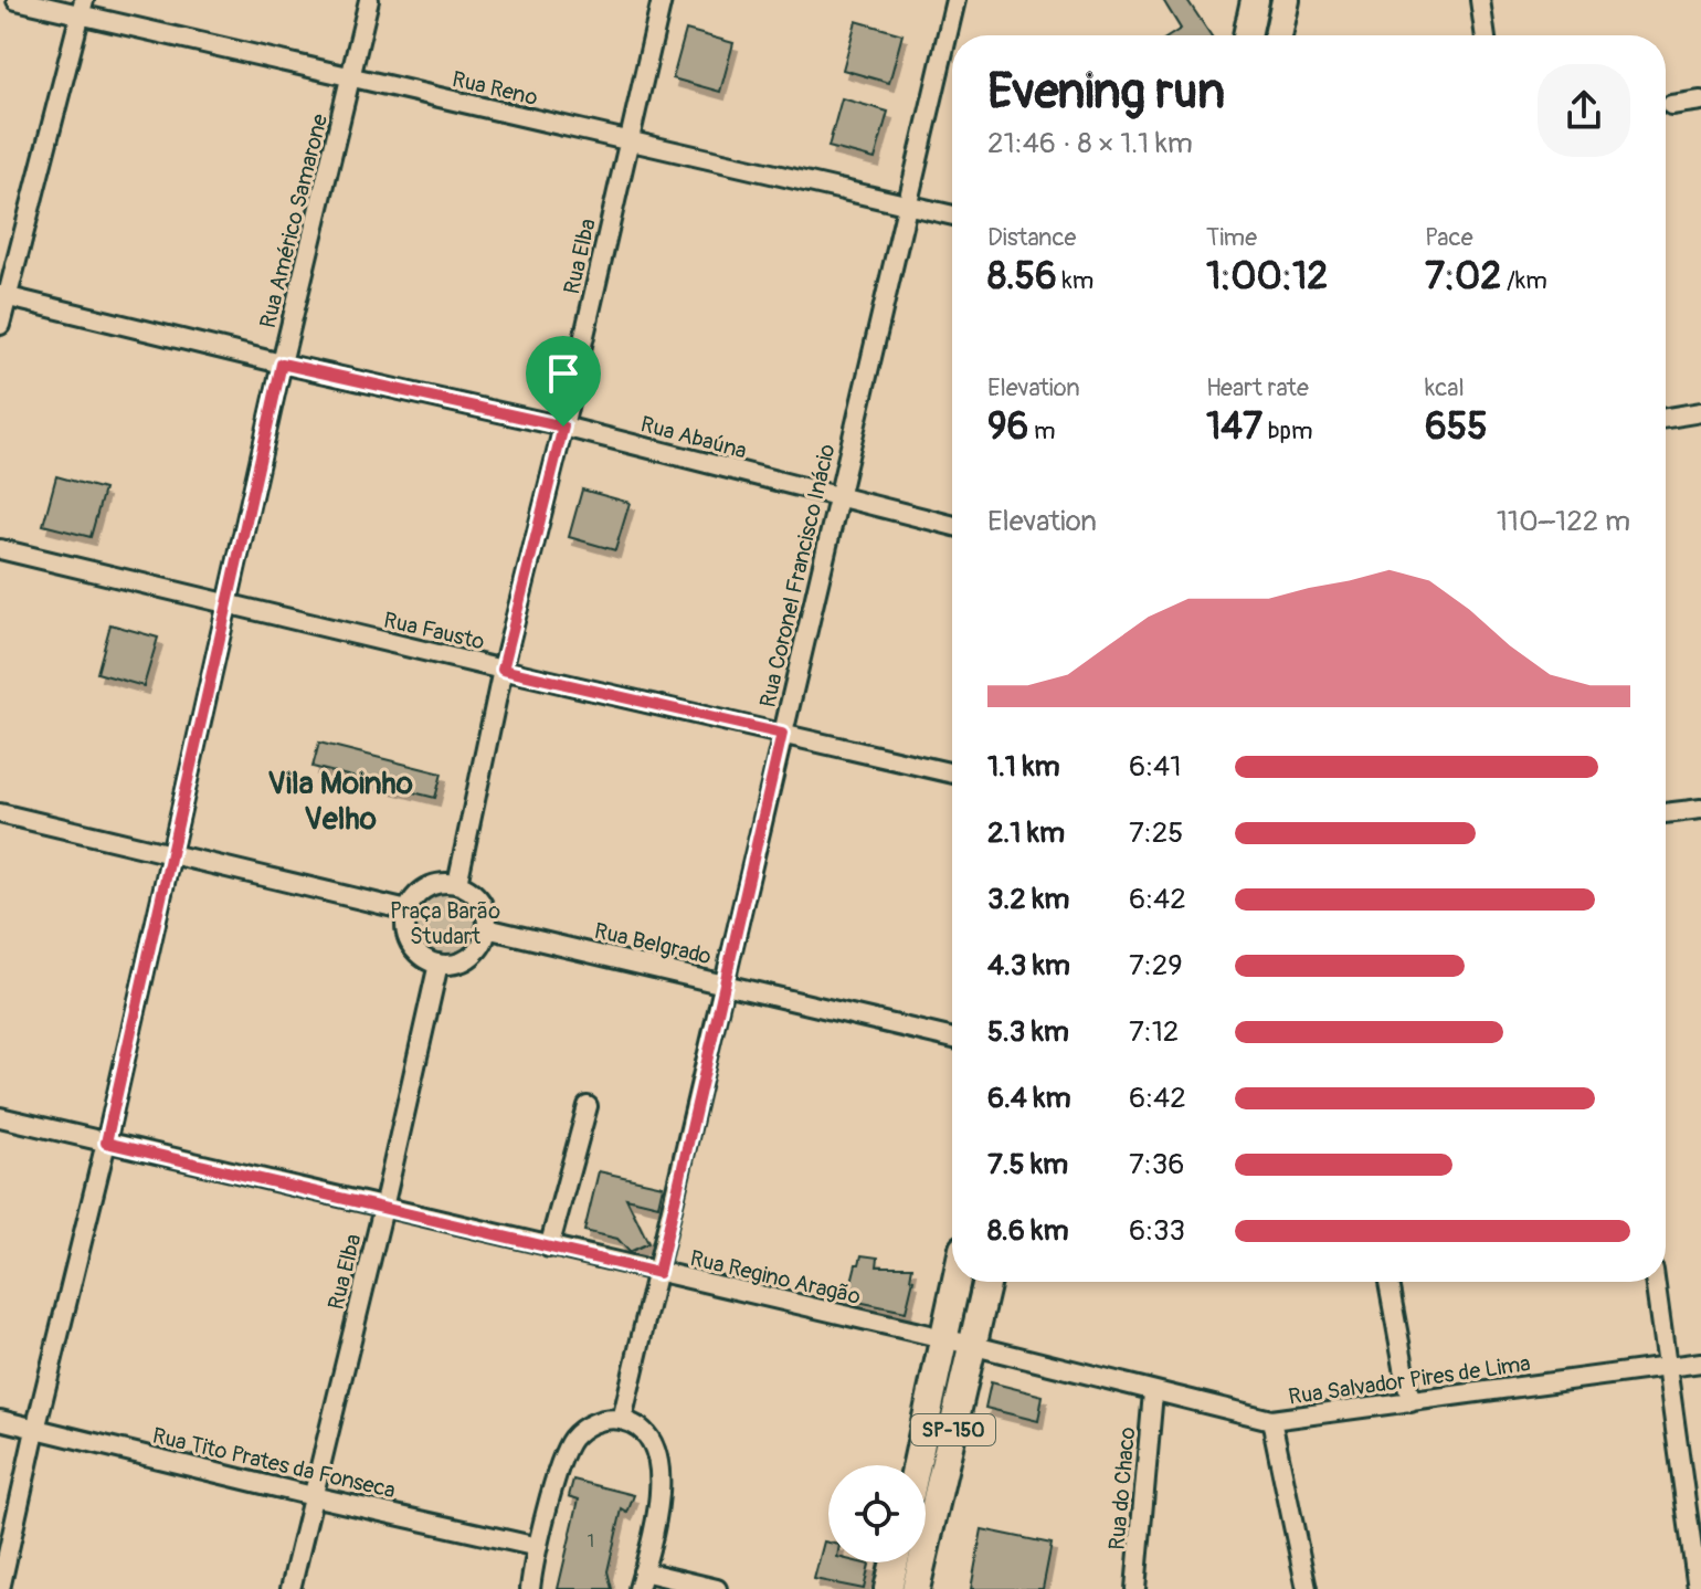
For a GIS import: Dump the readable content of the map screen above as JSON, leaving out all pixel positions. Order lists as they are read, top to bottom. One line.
{"streets":{"highway":["SP-150"],"street":["Rua Reno","Rua Américo Samarone","Rua Elba","Rua Abaúna","Rua Coronel Francisco Inácio","Rua Fausto","Rua Belgrado","Rua Regino Aragão","Rua Salvador Pires de Lima","Rua Tito Prates da Fonseca","Rua do Chaco"]},"crossings":[["Rua Reno","Rua Américo Samarone"],["Rua Reno","Rua Elba"],["Rua Reno","Rua Coronel Francisco Inácio"],["Rua Américo Samarone","Rua Abaúna"],["Rua Américo Samarone","Rua Fausto"],["Rua Américo Samarone","Rua Regino Aragão"],["Rua Américo Samarone","Rua Tito Prates da Fonseca"],["Rua Elba","Rua Abaúna"],["Rua Elba","Rua Fausto"],["Rua Elba","Rua Belgrado"],["Rua Elba","Rua Regino Aragão"],["Rua Elba","Rua Tito Prates da Fonseca"],["Rua Abaúna","Rua Coronel Francisco Inácio"],["Rua Coronel Francisco Inácio","Rua Fausto"],["Rua Coronel Francisco Inácio","Rua Belgrado"],["Rua Coronel Francisco Inácio","Rua Regino Aragão"],["Rua Regino Aragão","Rua Salvador Pires de Lima"],["Rua Regino Aragão","SP-150"],["Rua Salvador Pires de Lima","SP-150"],["Rua Salvador Pires de Lima","Rua do Chaco"]],"districts":["Vila Moinho Velho"],"parks":["Praça Barão Studart"],"house_numbers":["1"],"page":{"heading":["Evening run","21:46 · 8 × 1.1 km"],"stats":[["Distance","8.56 km"],["Time","1:00:12"],["Pace","7:02 /km"],["Elevation","96 m"],["Heart rate","147 bpm"],["kcal","655"]],"chart":["Elevation","110–122 m"],"list":[{"name":"1.1 km","note":"6:41"},{"name":"2.1 km","note":"7:25"},{"name":"3.2 km","note":"6:42"},{"name":"4.3 km","note":"7:29"},{"name":"5.3 km","note":"7:12"},{"name":"6.4 km","note":"6:42"},{"name":"7.5 km","note":"7:36"},{"name":"8.6 km","note":"6:33"}]}}
